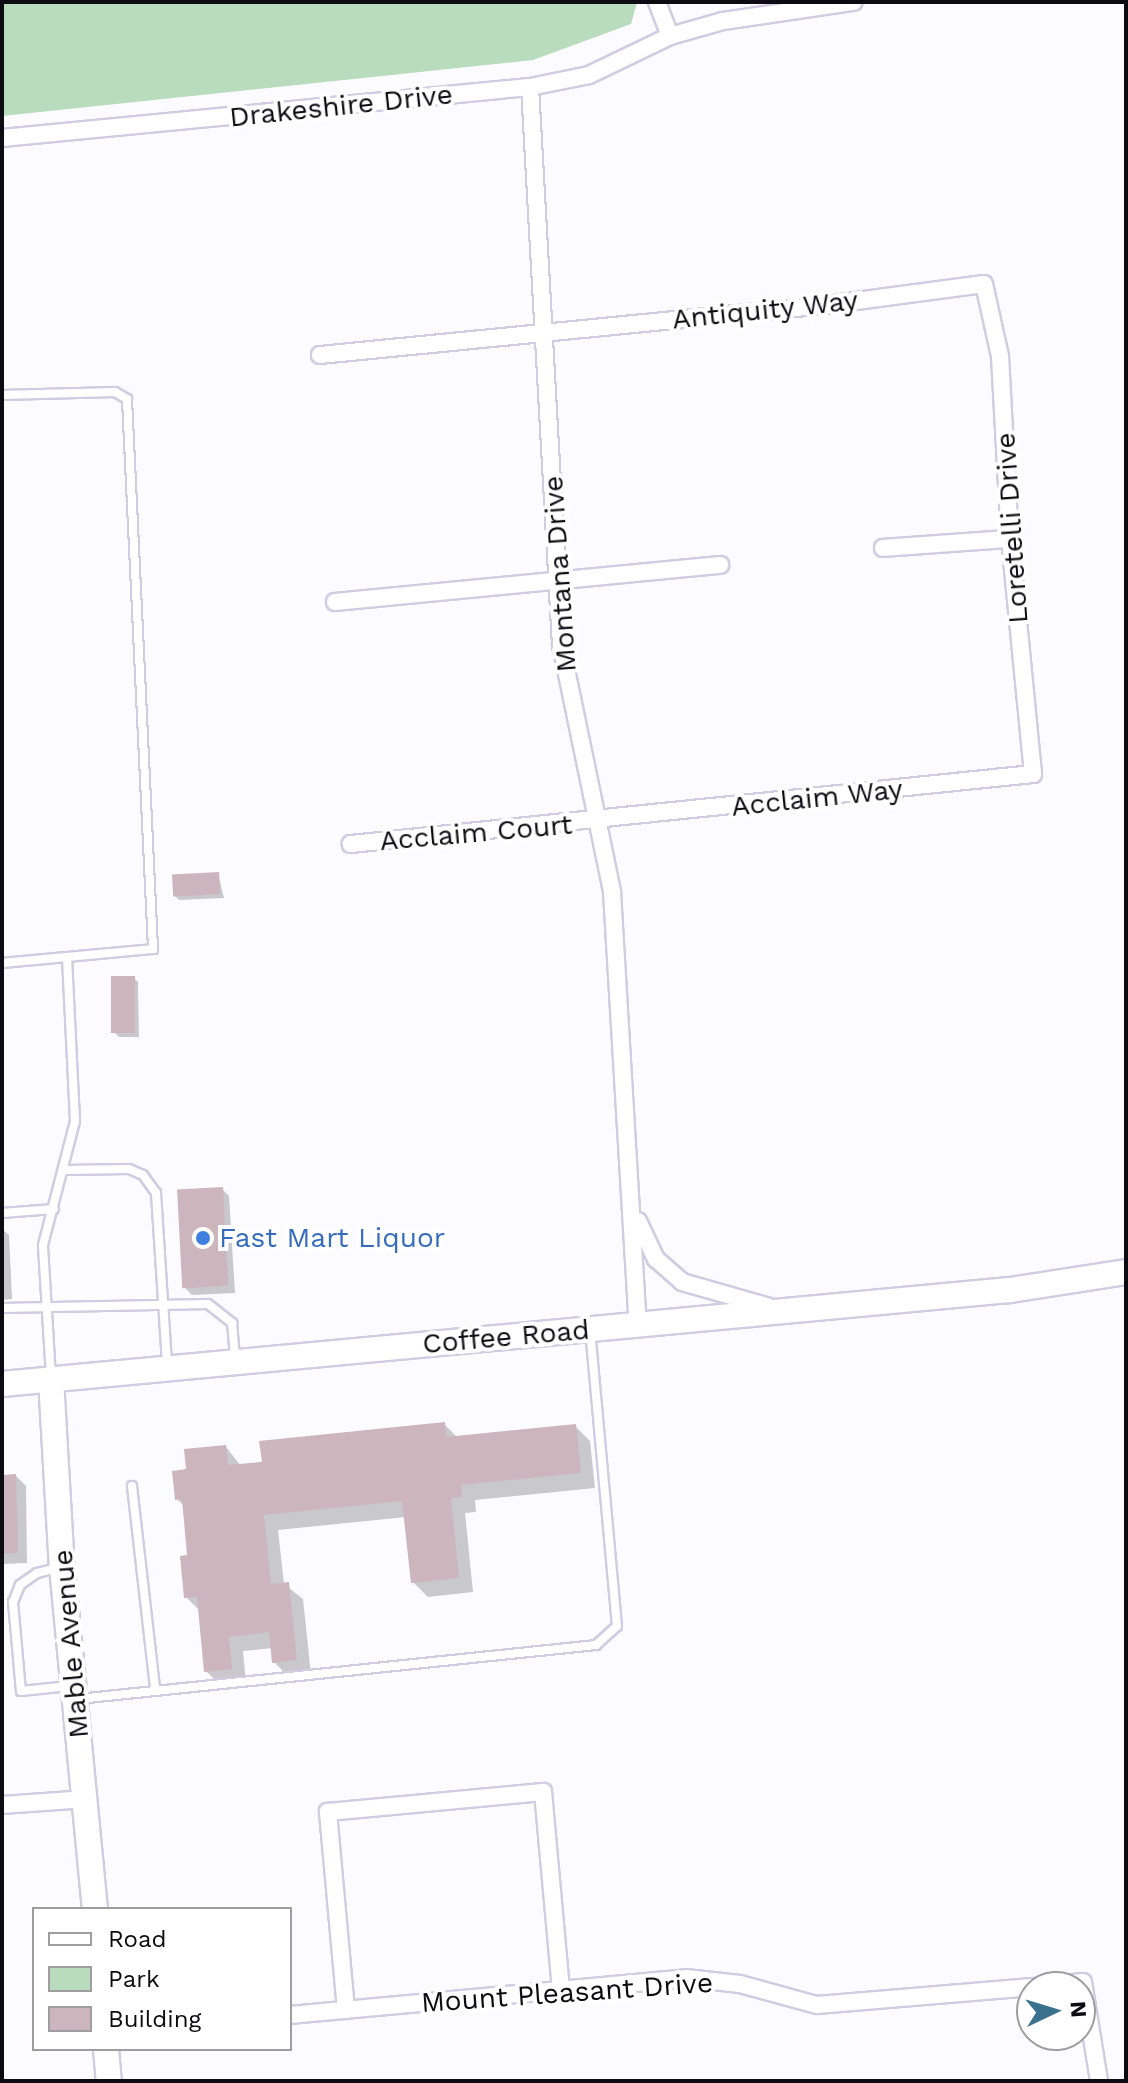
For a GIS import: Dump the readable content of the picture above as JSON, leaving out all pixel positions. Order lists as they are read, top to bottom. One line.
{"streets":{"main road":["Coffee Road","Mable Avenue"],"street":["Drakeshire Drive","Antiquity Way","Loretelli Drive","Montana Drive","Acclaim Way","Acclaim Court","Mount Pleasant Drive"]},"crossings":[["Drakeshire Drive","Montana Drive"],["Antiquity Way","Loretelli Drive"],["Antiquity Way","Montana Drive"],["Loretelli Drive","Acclaim Way"],["Montana Drive","Acclaim Way"],["Montana Drive","Acclaim Court"],["Montana Drive","Coffee Road"],["Acclaim Way","Acclaim Court"],["Coffee Road","Mable Avenue"]],"places":["Fast Mart Liquor"],"legend":["Road","Park","Building"],"north":"right"}
